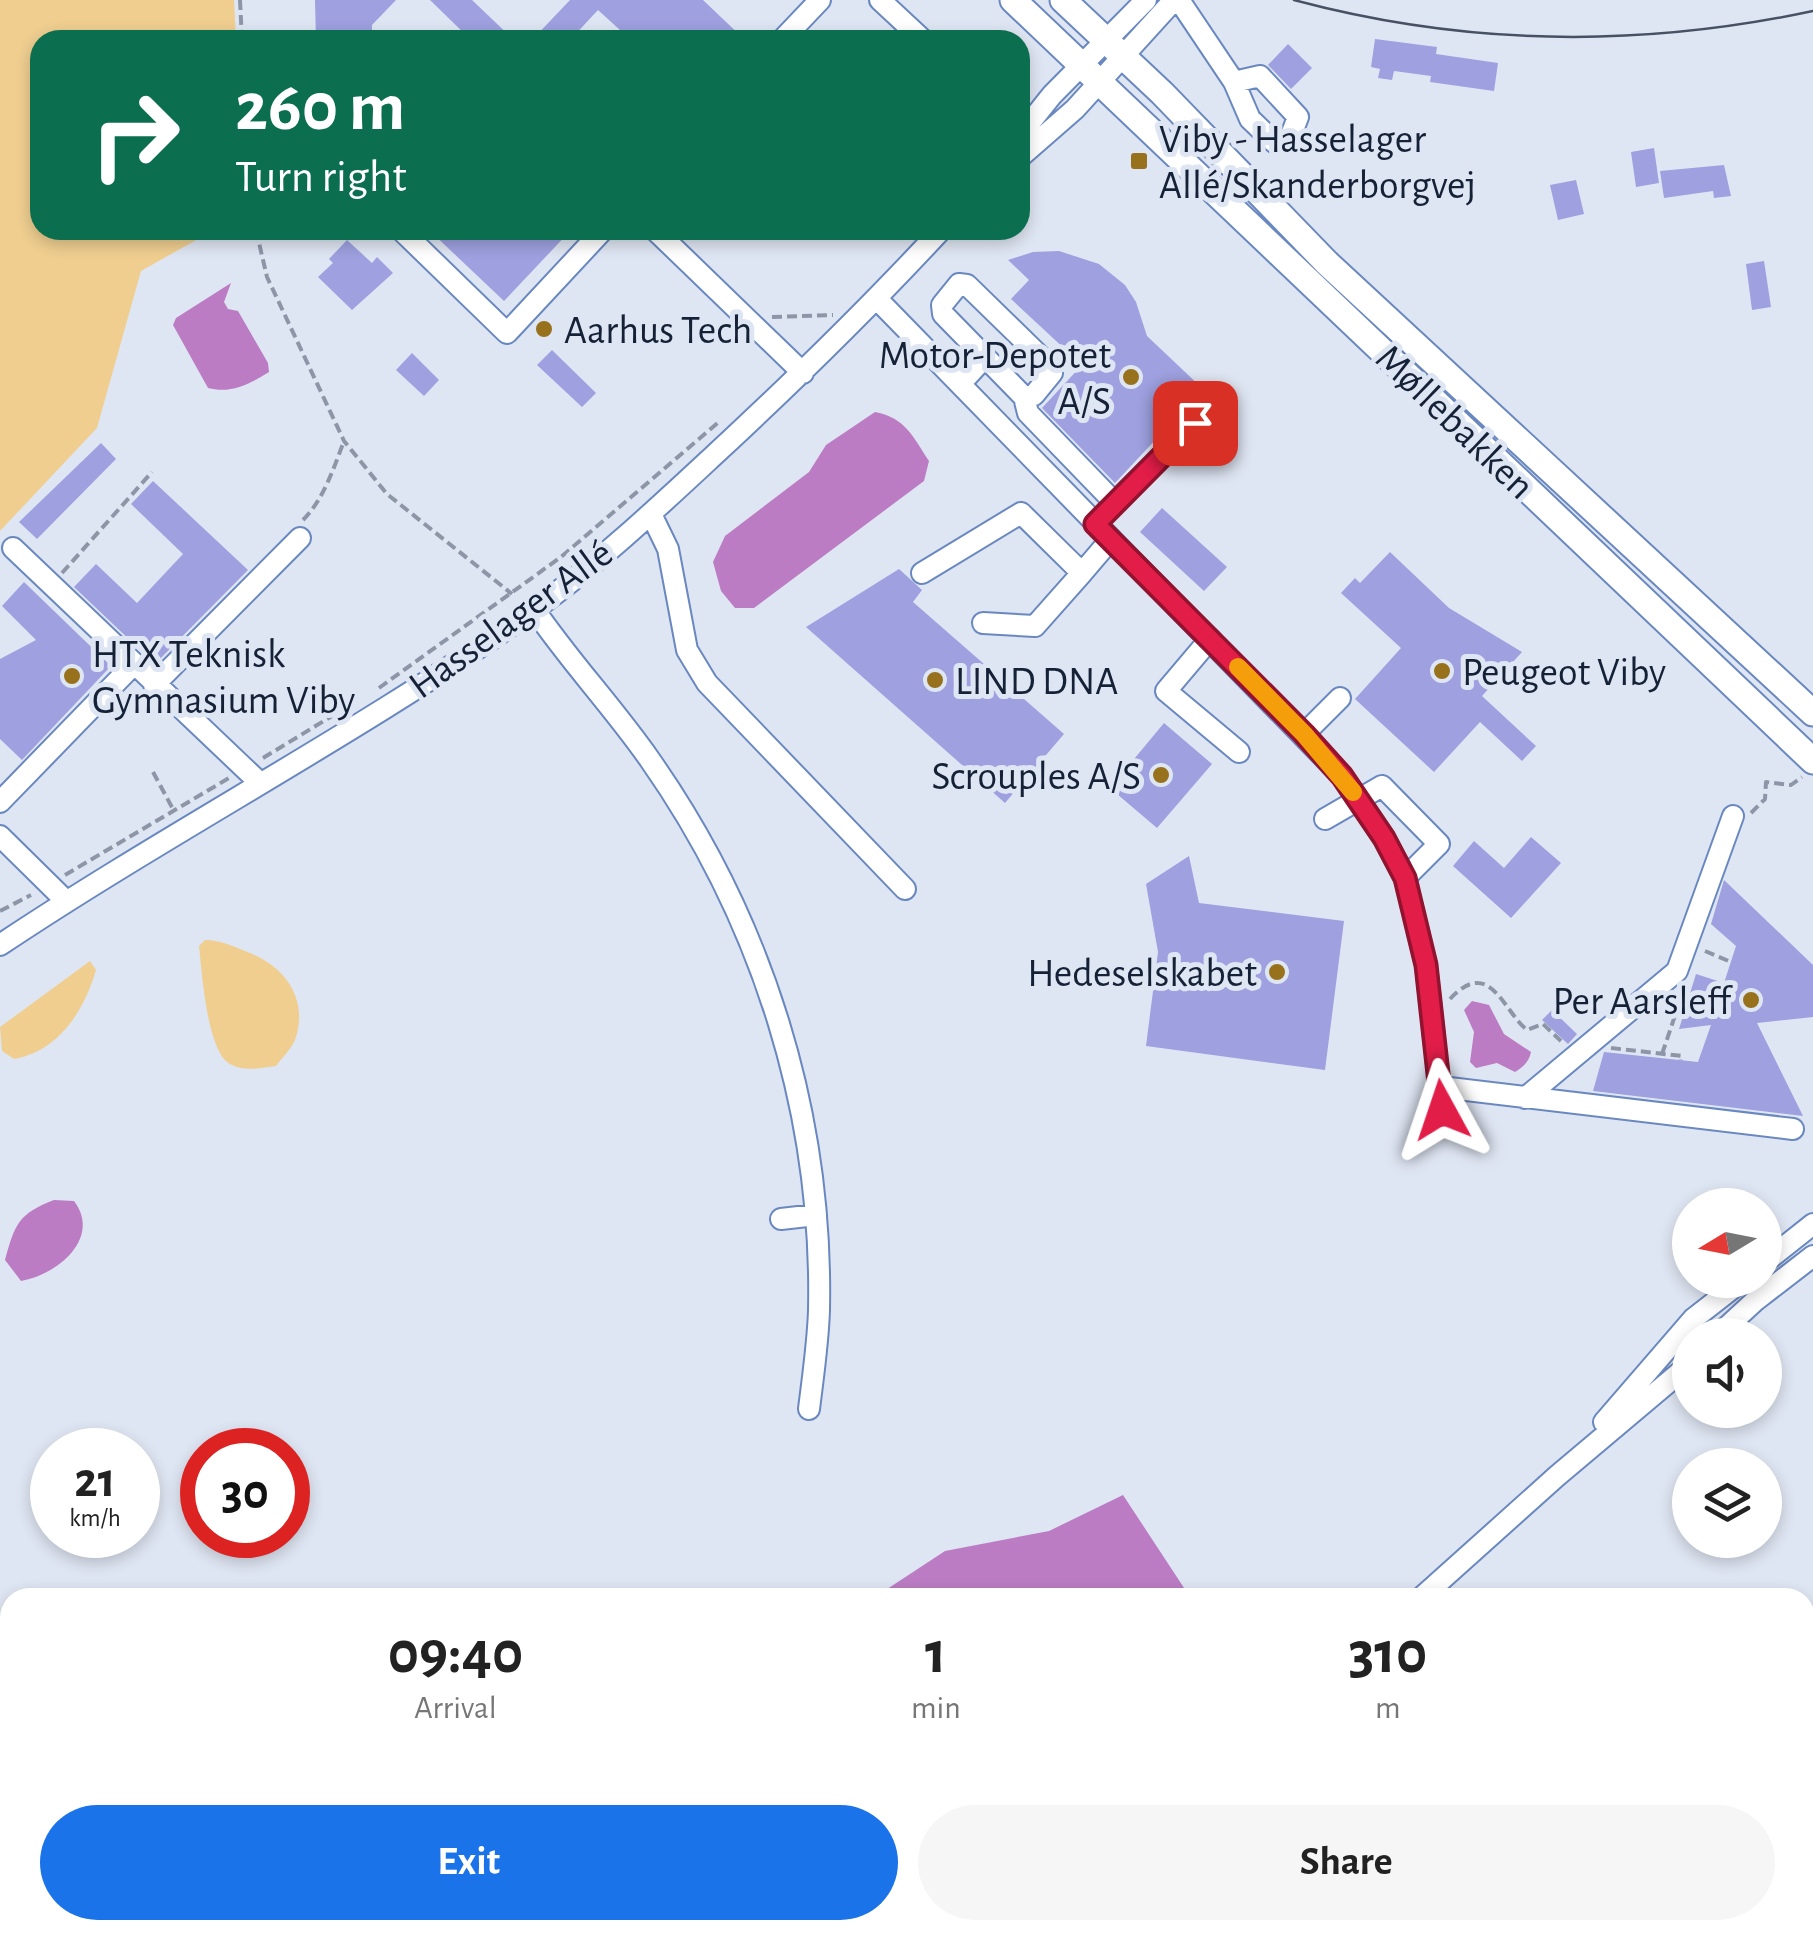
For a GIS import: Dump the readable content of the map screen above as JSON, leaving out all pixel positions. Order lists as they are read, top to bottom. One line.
{"streets":{"main road":["Møllebakken"],"street":["Hasselager Allé"]},"places":{"transit":["Viby - Hasselager Allé/Skanderborgvej"],"other":["Aarhus Tech","Motor-Depotet A/S","Peugeot Viby","HTX Teknisk Gymnasium Viby","LIND DNA","Scrouples A/S","Hedeselskabet","Per Aarsleff"]},"north":"left","page":{"turn":["260 m","Turn right"],"speed":"21 km/h","limit":"30","eta":["09:40","Arrival","1","min","310","m"],"buttons":["Exit","Share"]}}
